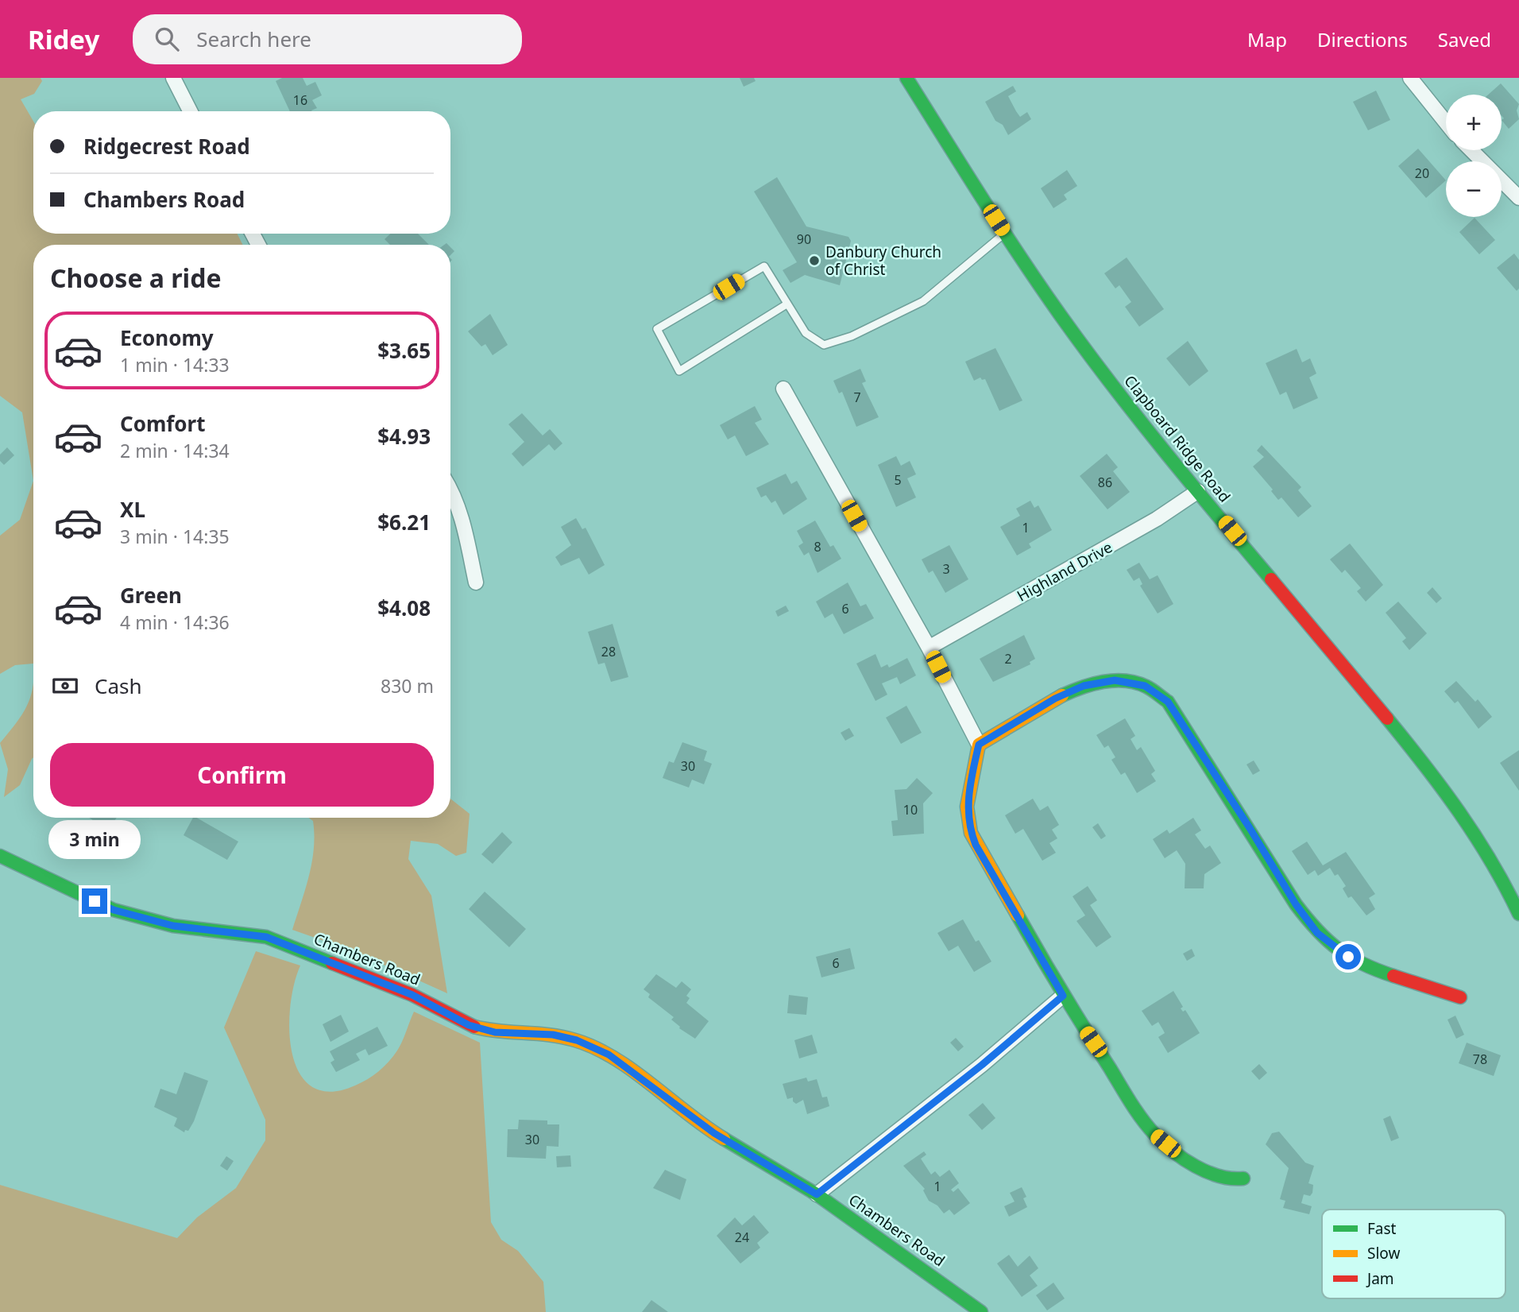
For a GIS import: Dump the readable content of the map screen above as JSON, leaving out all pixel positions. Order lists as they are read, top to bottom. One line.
{"streets":{"street":["Clapboard Ridge Road","Highland Drive","Chambers Road"]},"crossings":[["Clapboard Ridge Road","Highland Drive"]],"places":["Danbury Church of Christ"],"house_numbers":["16","20","90","7","5","86","1","8","3","6","28","2","30","10","6","78","30","1","24"],"legend":["Fast","Slow","Jam"],"page":{"header":"Ridey","search":"Search here","nav":["Map","Directions","Saved"],"map_buttons":["+","−"],"banner":["Ridgecrest Road","Chambers Road"],"heading":"Choose a ride","list":[{"name":"Economy","note":"1 min · 14:33","value":"$3.65"},{"name":"Comfort","note":"2 min · 14:34","value":"$4.93"},{"name":"XL","note":"3 min · 14:35","value":"$6.21"},{"name":"Green","note":"4 min · 14:36","value":"$4.08"}],"pay":["Cash","830 m"],"buttons":"Confirm","bubble":"3 min"}}
